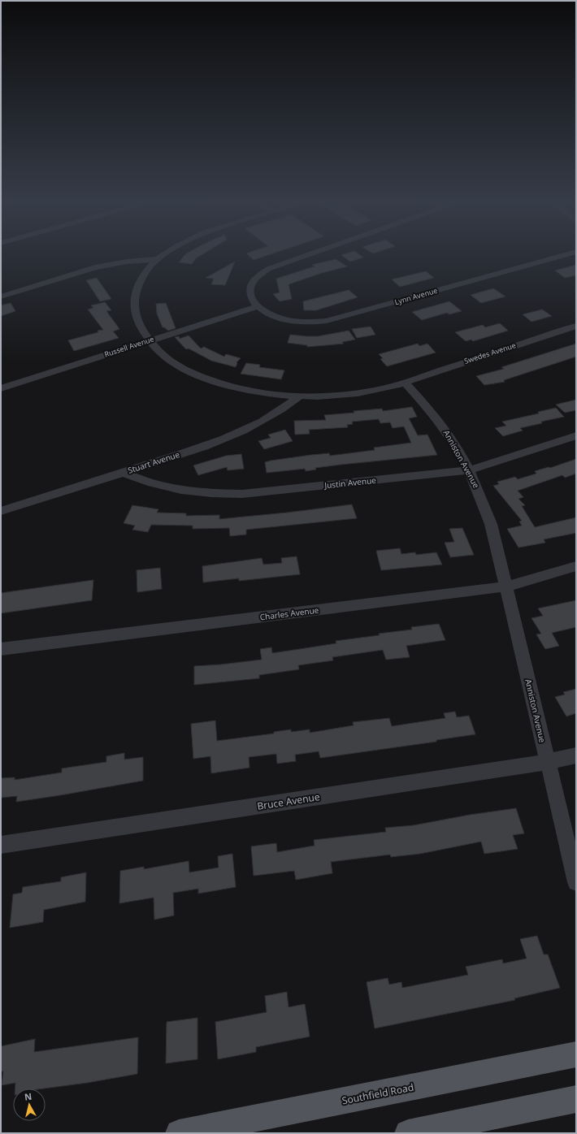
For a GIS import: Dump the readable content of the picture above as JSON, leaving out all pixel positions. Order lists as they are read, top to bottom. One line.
{"streets":{"main road":["Southfield Road"],"street":["Lynn Avenue","Russell Avenue","Swedes Avenue","Anniston Avenue","Stuart Avenue","Justin Avenue","Charles Avenue","Bruce Avenue"]},"crossings":[["Lynn Avenue","Russell Avenue"],["Swedes Avenue","Anniston Avenue"],["Anniston Avenue","Justin Avenue"],["Anniston Avenue","Charles Avenue"],["Anniston Avenue","Bruce Avenue"],["Stuart Avenue","Justin Avenue"]],"north":"top"}
